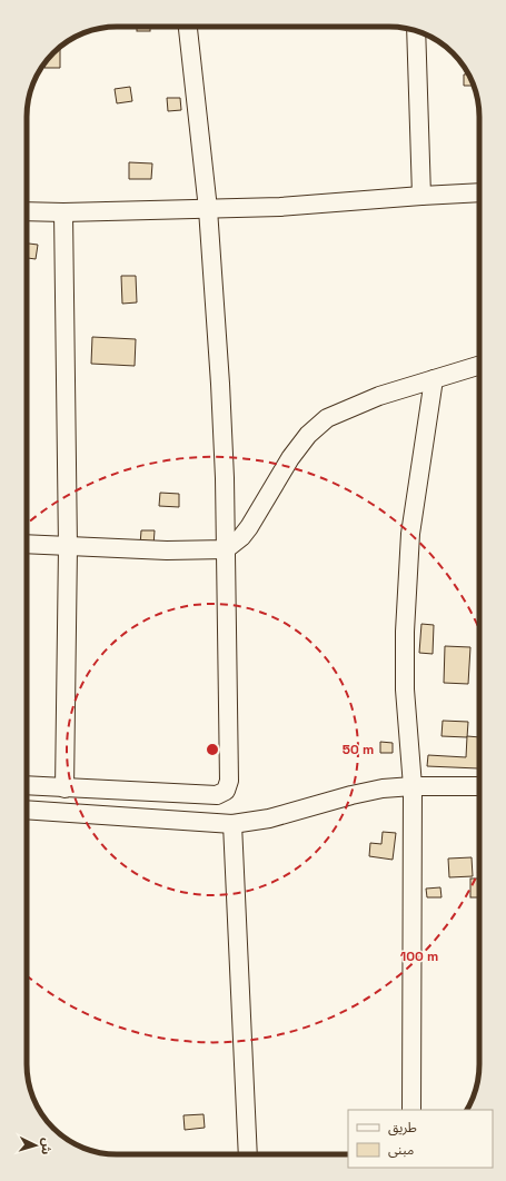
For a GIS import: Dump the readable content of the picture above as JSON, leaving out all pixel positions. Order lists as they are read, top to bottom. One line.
{"legend":["طريق","مبنى"],"north":"right","rings":["50 m","100 m"]}
